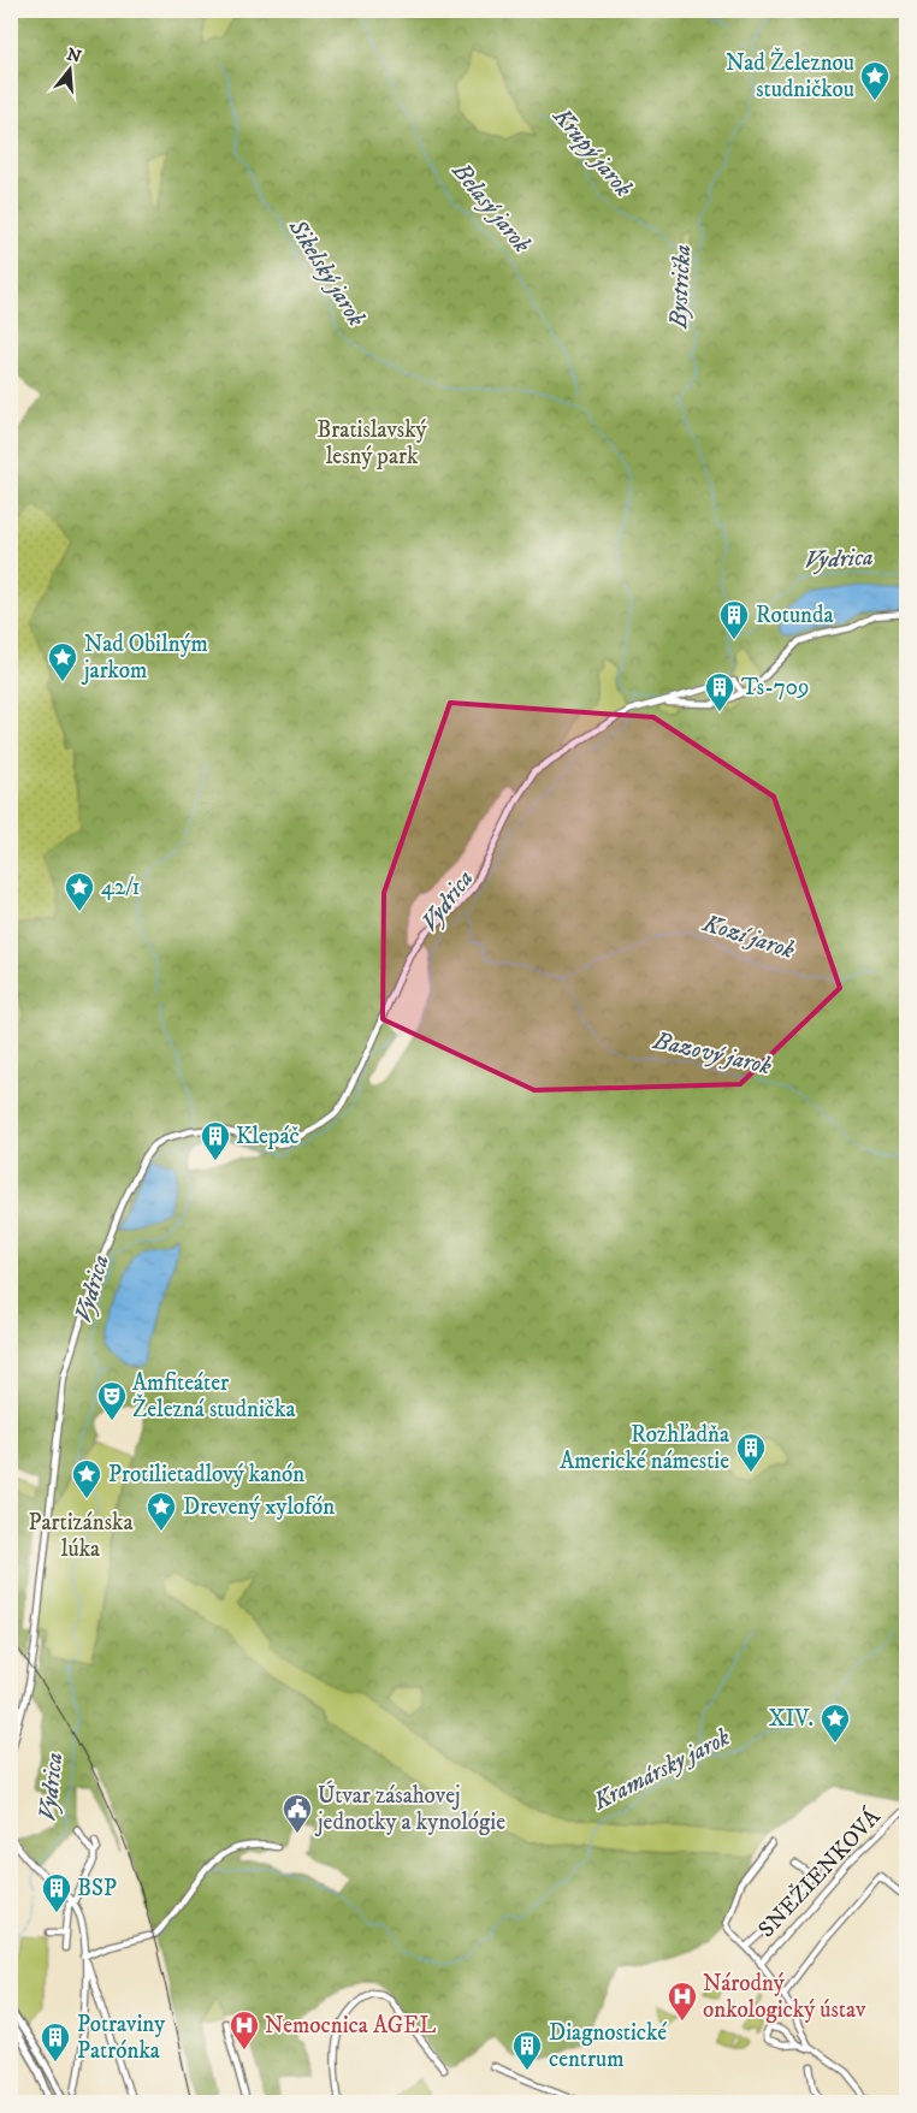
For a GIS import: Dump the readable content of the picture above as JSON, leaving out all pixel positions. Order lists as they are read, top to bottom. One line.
{"streets":{"street":["SNEŽIENKOVÁ"]},"water":["Krupý jarok","Belasý jarok","Sikelský jarok","Bystrička","Vydrica","Kozí jarok","Bazový jarok","Kramársky jarok"],"parks":["Bratislavský lesný park","Partizánska lúka"],"places":{"place":["Nad Železnou studničkou","Nad Obilným jarkom","42/1","Protilietadlový kanón","Drevený xylofón","XIV."],"building":["Rotunda","Ts-709","Klepáč","Rozhľadňa Americké námestie","BSP","Potraviny Patrónka","Diagnostické centrum"],"theatre":["Amfiteáter Železná studnička"],"public building":["Útvar zásahovej jednotky a kynológie"],"hospital":["Národný onkologický ústav","Nemocnica AGEL"]},"north":"top"}
